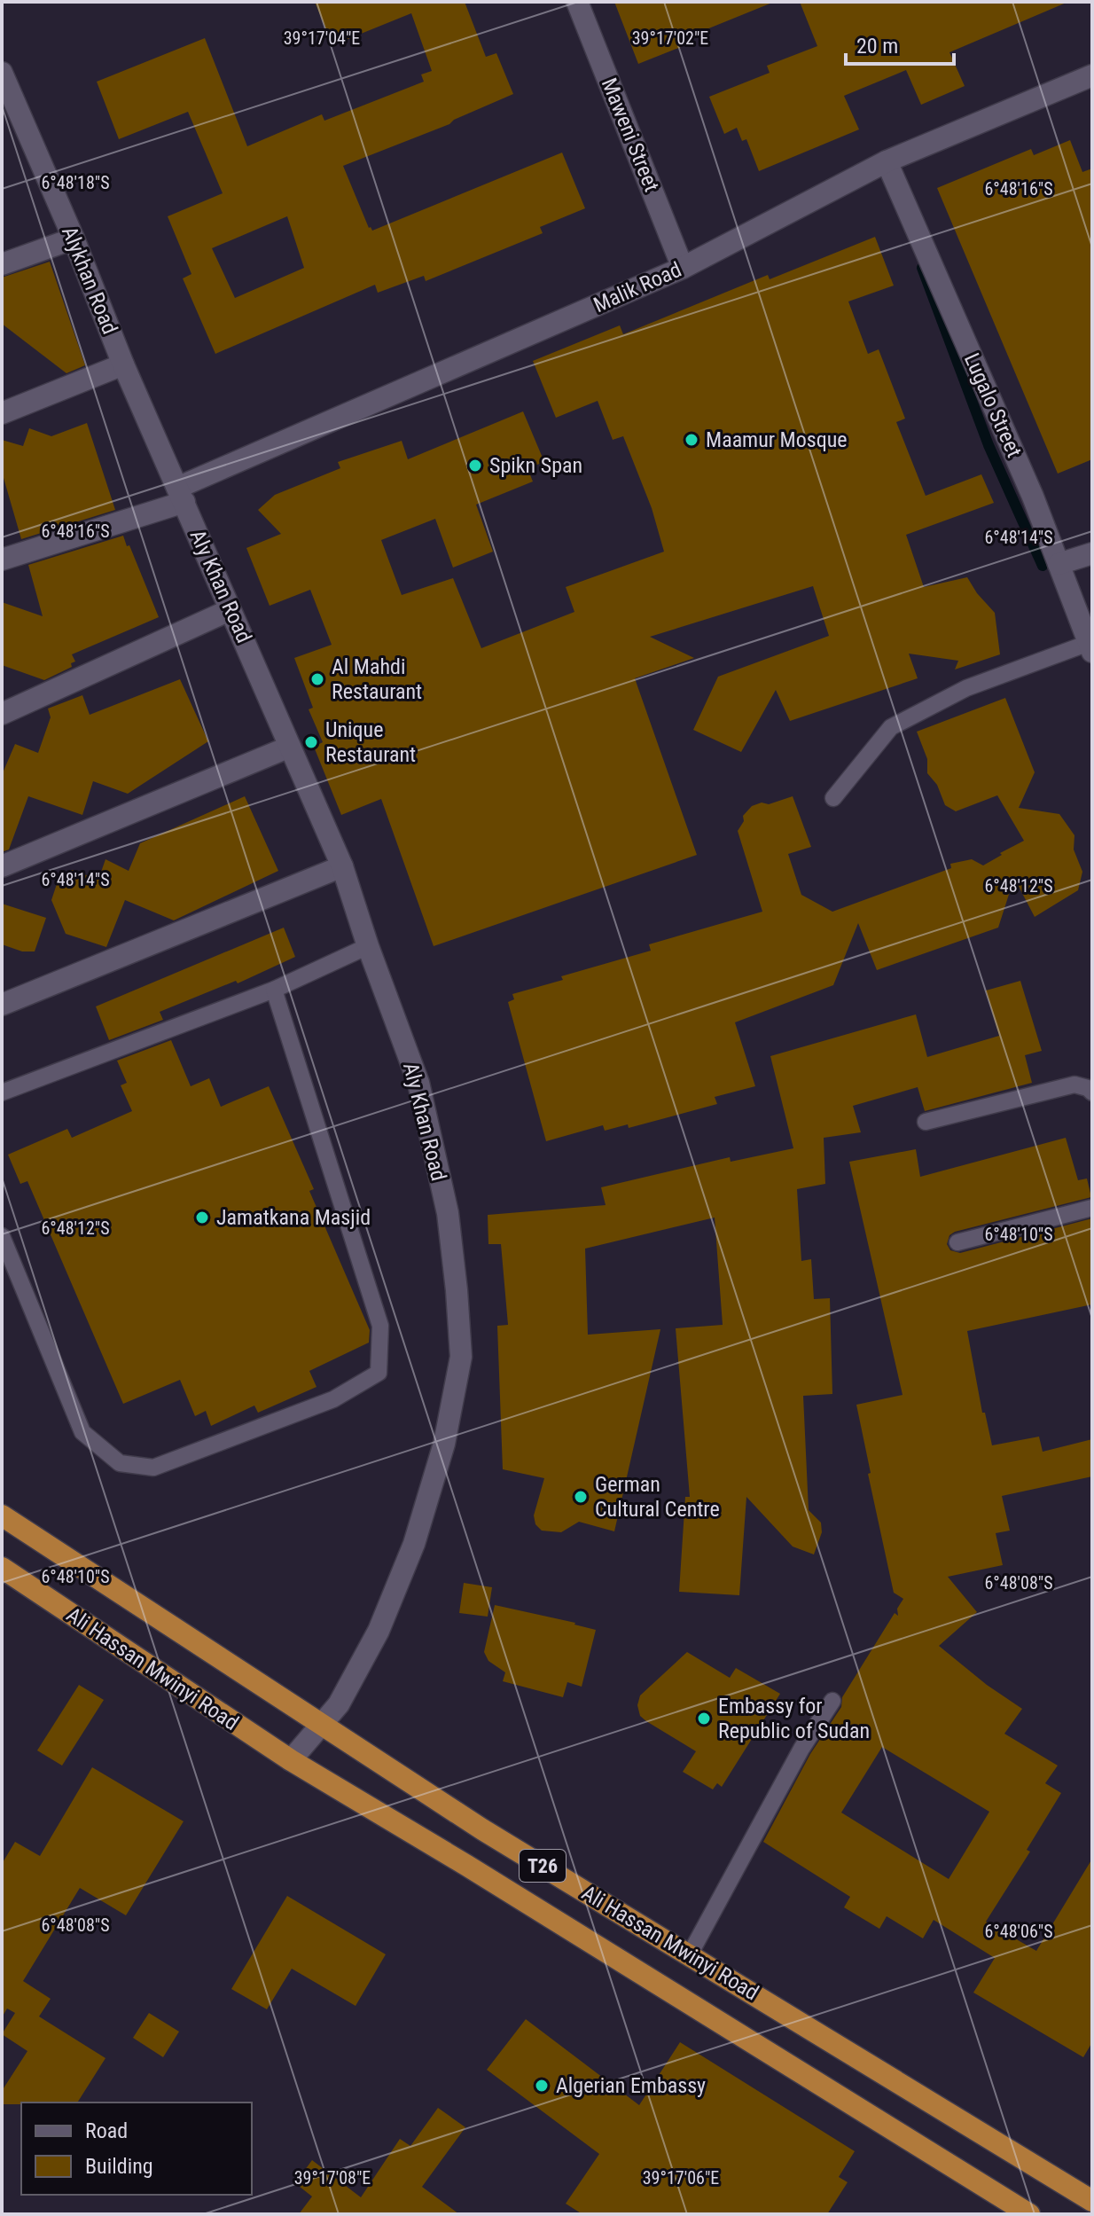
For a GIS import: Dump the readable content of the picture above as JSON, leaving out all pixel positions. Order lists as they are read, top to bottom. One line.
{"streets":{"highway":["Ali Hassan Mwinyi Road","T26"],"street":["Maweni Street","Alykhan Road","Malik Road","Lugalo Street","Aly Khan Road"]},"crossings":[["Maweni Street","Malik Road"],["Alykhan Road","Malik Road"],["Alykhan Road","Aly Khan Road"],["Malik Road","Lugalo Street"],["Malik Road","Aly Khan Road"],["Aly Khan Road","Ali Hassan Mwinyi Road"]],"places":["Maamur Mosque","Spikn Span","Al Mahdi Restaurant","Unique Restaurant","Jamatkana Masjid","German Cultural Centre","Embassy for Republic of Sudan","Algerian Embassy"],"legend":["Road","Building"],"scale_bar":"20 m","coordinates":["39°17'04\"E","39°17'02\"E","6°48'18\"S","6°48'16\"S","6°48'14\"S","6°48'12\"S","6°48'10\"S","6°48'08\"S","6°48'06\"S","39°17'08\"E","39°17'06\"E"]}
